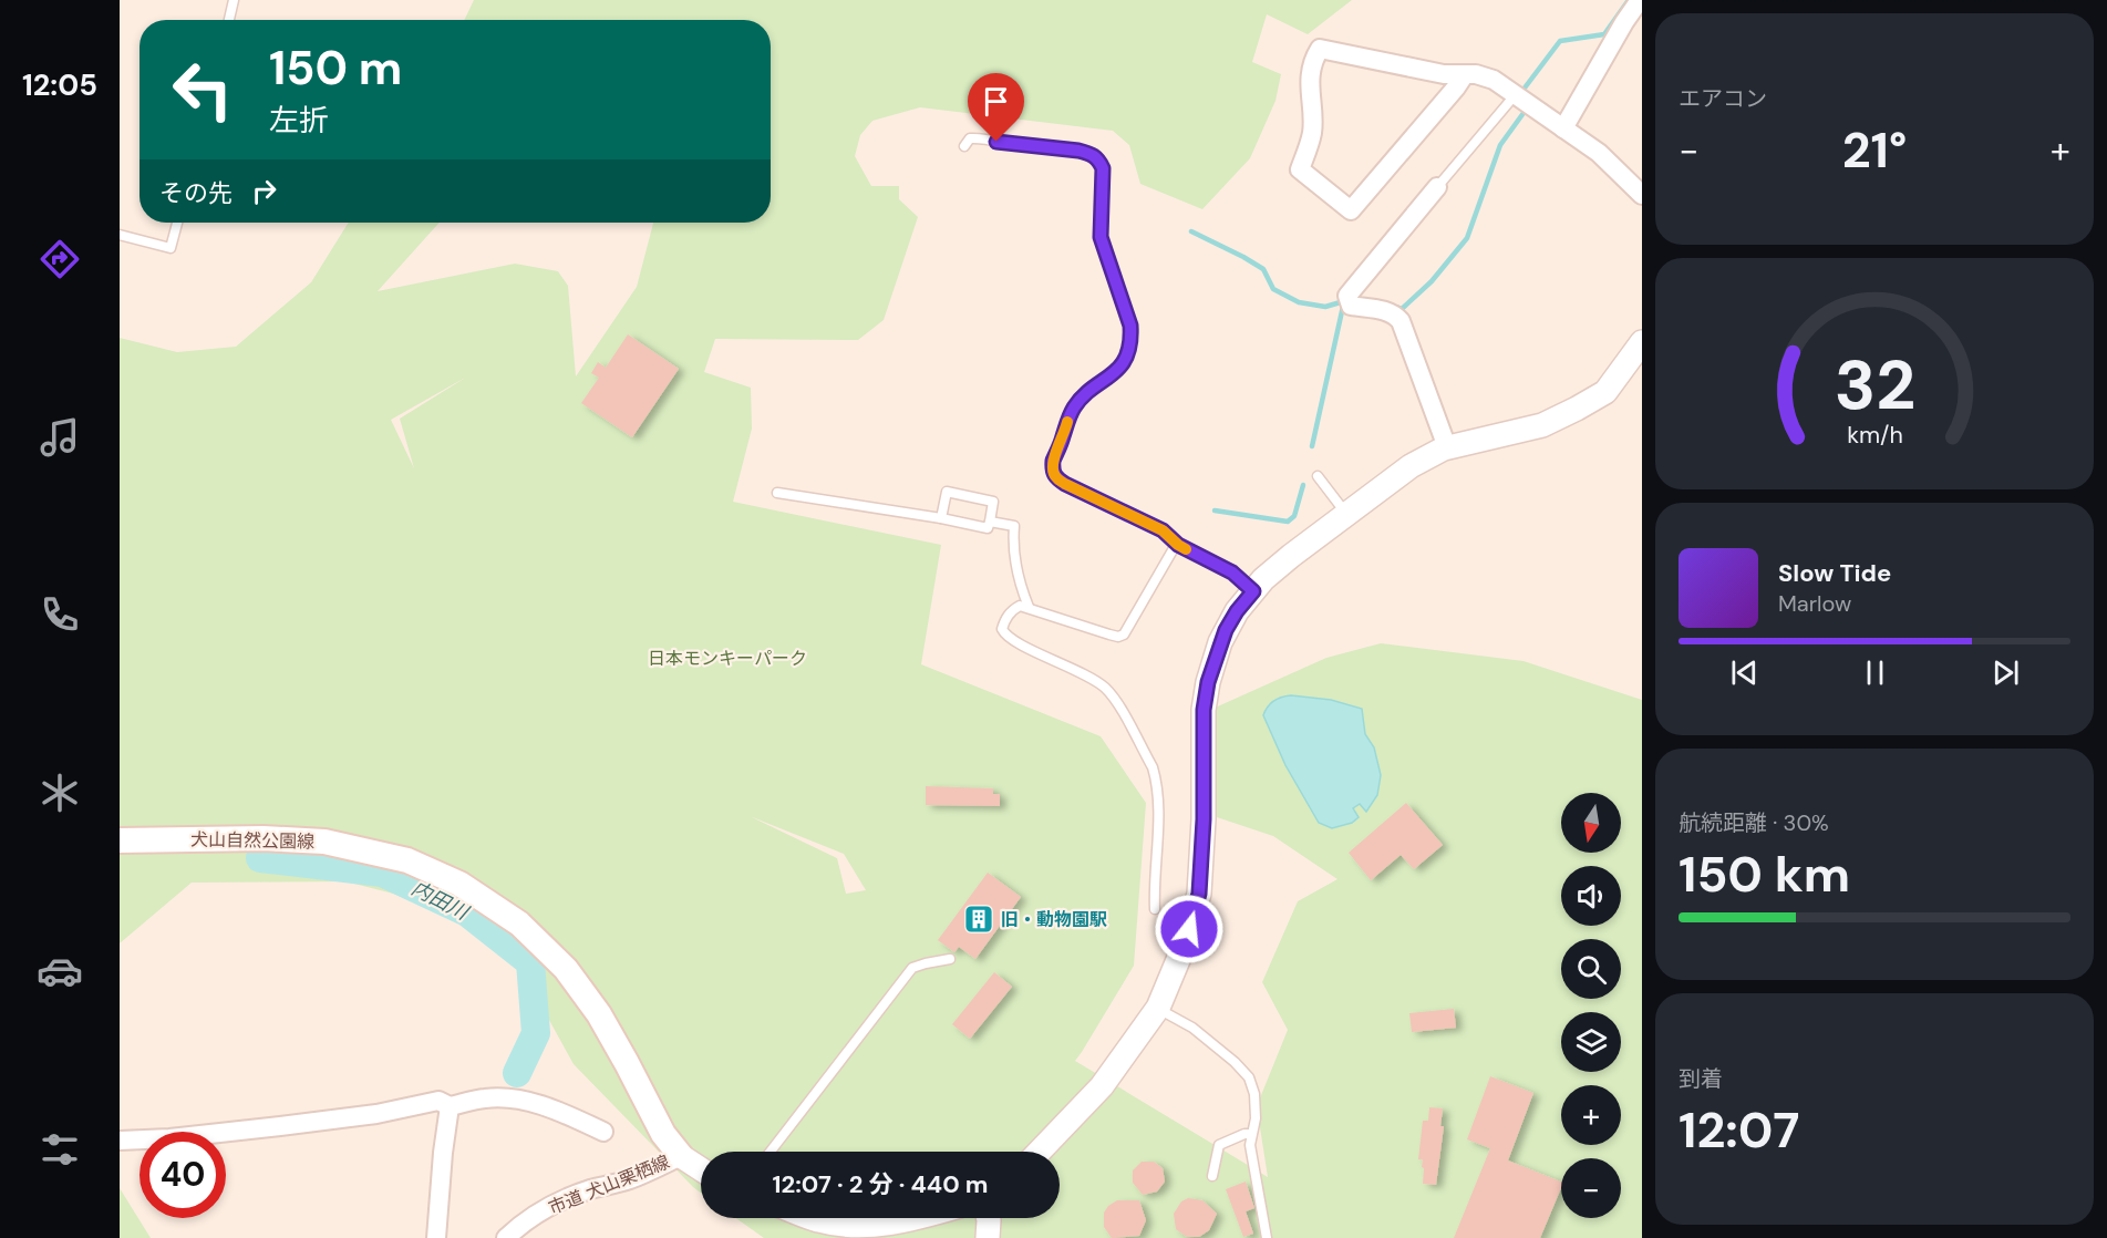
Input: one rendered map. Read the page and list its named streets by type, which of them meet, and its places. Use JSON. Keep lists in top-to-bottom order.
{
  "streets": {
    "main road": ["犬山自然公園線"],
    "street": ["市道 犬山栗栖線"]
  },
  "crossings": [
    ["犬山自然公園線", "市道 犬山栗栖線"]
  ],
  "water": ["内田川"],
  "parks": ["日本モンキーパーク"],
  "places": {
    "building": ["旧・動物園駅"]
  },
  "north": "bottom",
  "page": {
    "tabs": "12:05",
    "tile": [
      "エアコン",
      ["航続距離 · 30%", "150 km"],
      ["到着", "12:07"]
    ],
    "turn": ["150 m", "左折"],
    "heat": ["−", "21°", "+"],
    "then": "その先",
    "song": ["Slow Tide", "Marlow"],
    "map_buttons": ["+", "−"],
    "limit": "40",
    "trip": "12:07 · 2 分 · 440 m",
    "gauge": ["32", "km/h"]
  }
}
